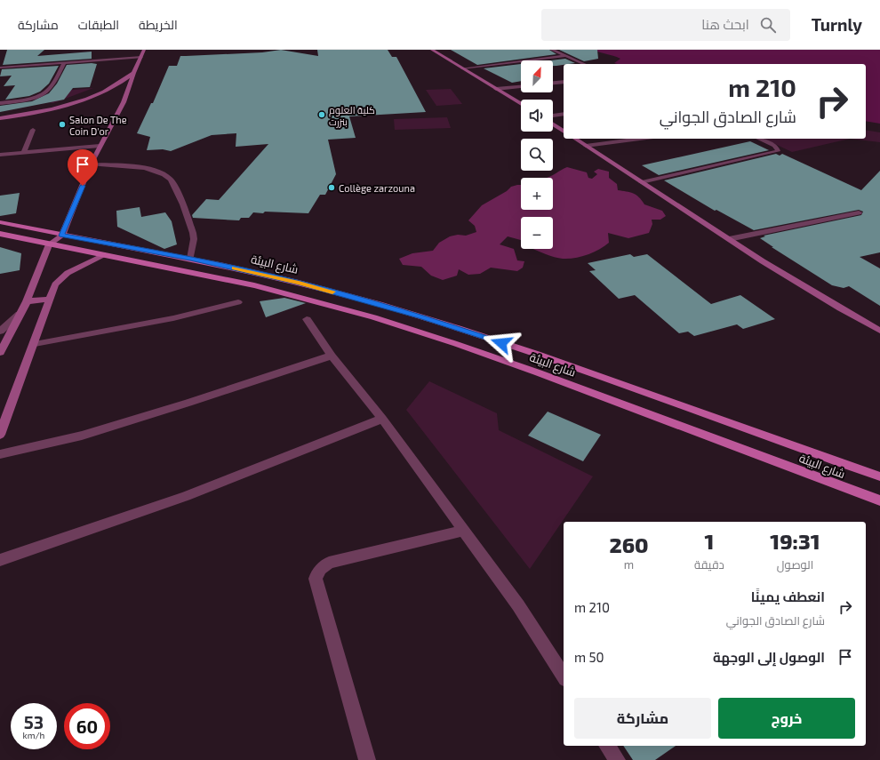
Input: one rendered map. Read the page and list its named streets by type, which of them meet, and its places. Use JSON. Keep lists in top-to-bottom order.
{
  "streets": {
    "main road": ["شارع البيئة"]
  },
  "places": ["كلية العلوم بنزرت", "Salon De The Coin D'or", "Collège zarzouna"],
  "north": "top right",
  "page": {
    "header": "Turnly",
    "search": "ابحث هنا",
    "nav": ["الخريطة", "الطبقات", "مشاركة"],
    "map_buttons": ["+", "−"],
    "turn": ["210 m", "شارع الصادق الجواني"],
    "eta": [
      "19:31",
      "الوصول",
      "1",
      "دقيقة",
      "260",
      "m"
    ],
    "list": [
      {
        "name": "انعطف يمينًا",
        "note": "شارع الصادق الجواني",
        "value": "210 m"
      },
      {
        "name": "الوصول إلى الوجهة",
        "value": "50 m"
      }
    ],
    "buttons": ["خروج", "مشاركة"],
    "speed": "53 km/h",
    "limit": "60"
  }
}
